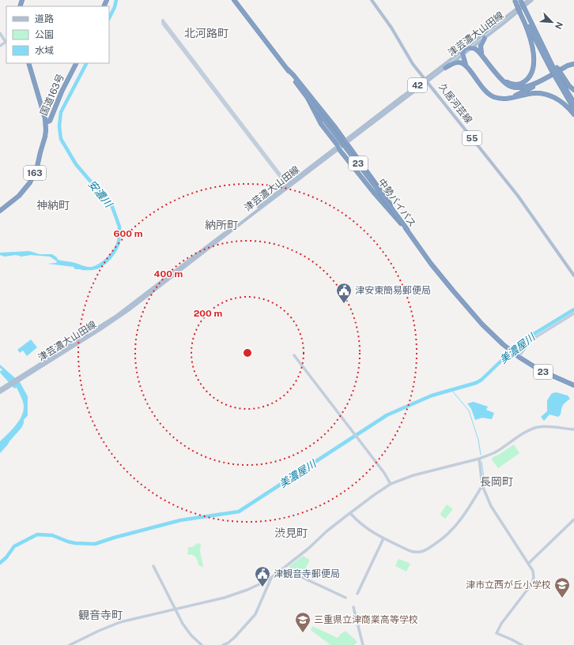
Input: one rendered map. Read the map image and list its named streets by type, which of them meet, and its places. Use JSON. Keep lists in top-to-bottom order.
{
  "streets": {
    "highway": [
      "国道163号",
      "23",
      "163",
      "中勢バイパス"
    ],
    "main road": [
      "津芸濃大山田線",
      "42",
      "久居河芸線",
      "55"
    ]
  },
  "crossings": [
    ["津芸濃大山田線", "久居河芸線"],
    ["国道163号", "163"]
  ],
  "districts": [
    "北河路町",
    "神納町",
    "納所町",
    "長岡町",
    "渋見町",
    "観音寺町"
  ],
  "water": ["安濃川", "美濃屋川"],
  "places": {
    "public building": ["津安東簡易郵便局", "津観音寺郵便局"],
    "school or university": ["津市立西が丘小学校", "三重県立津商業高等学校"]
  },
  "legend": ["道路", "公園", "水域"],
  "north": "bottom right",
  "rings": ["600 m", "400 m", "200 m"]
}
